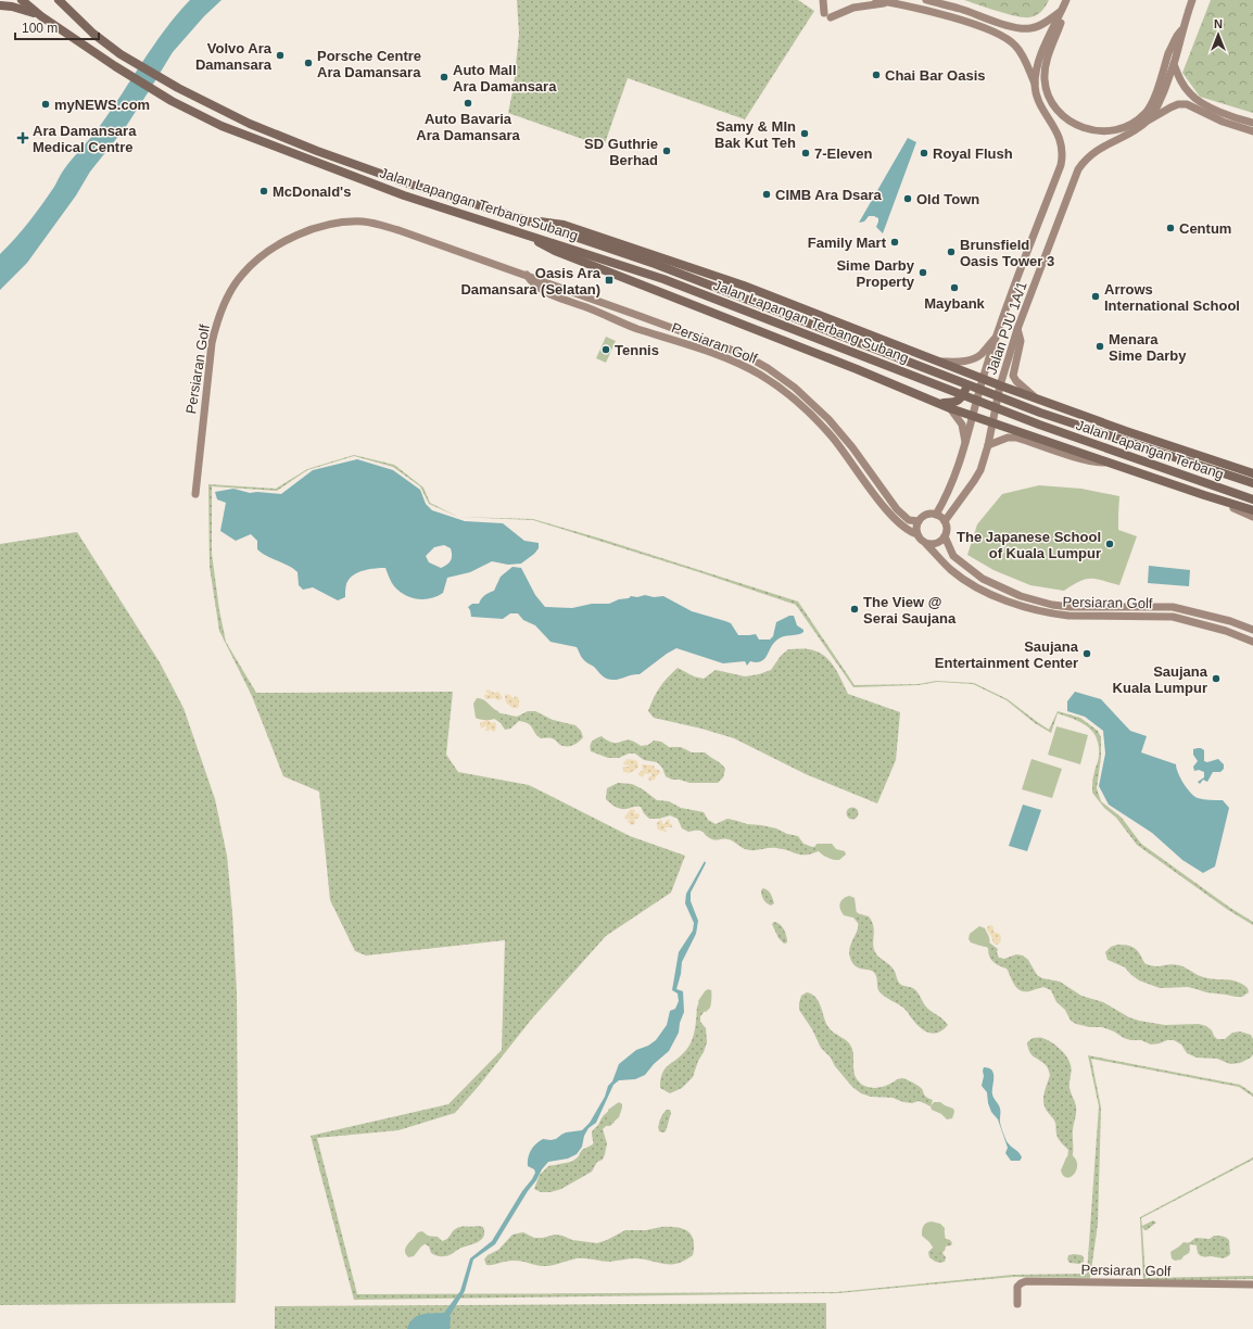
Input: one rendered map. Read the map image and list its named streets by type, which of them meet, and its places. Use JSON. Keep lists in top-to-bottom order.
{
  "streets": {
    "main road": ["Jalan Lapangan Terbang Subang", "Jalan Lapangan Terbang"],
    "street": ["Jalan PJU 1A/1", "Persiaran Golf"]
  },
  "crossings": [
    ["Jalan Lapangan Terbang Subang", "Jalan Lapangan Terbang"],
    ["Jalan PJU 1A/1", "Persiaran Golf"]
  ],
  "places": {
    "other": [
      "Volvo Ara Damansara",
      "Porsche Centre Ara Damansara",
      "Chai Bar Oasis",
      "Auto Mall Ara Damansara",
      "Auto Bavaria Ara Damansara",
      "myNEWS.com",
      "Samy & MIn Bak Kut Teh",
      "SD Guthrie Berhad",
      "7-Eleven",
      "Royal Flush",
      "McDonald's",
      "CIMB Ara Dsara",
      "Old Town",
      "Centum",
      "Family Mart",
      "Brunsfield Oasis Tower 3",
      "Sime Darby Property",
      "Maybank",
      "Arrows International School",
      "Menara Sime Darby",
      "Tennis",
      "The Japanese School of Kuala Lumpur",
      "The View @ Serai Saujana",
      "Saujana Entertainment Center",
      "Saujana Kuala Lumpur"
    ],
    "health": ["Ara Damansara Medical Centre"],
    "transit": ["Oasis Ara Damansara (Selatan)"]
  },
  "scale_bar": "100 m",
  "north": "top"
}
